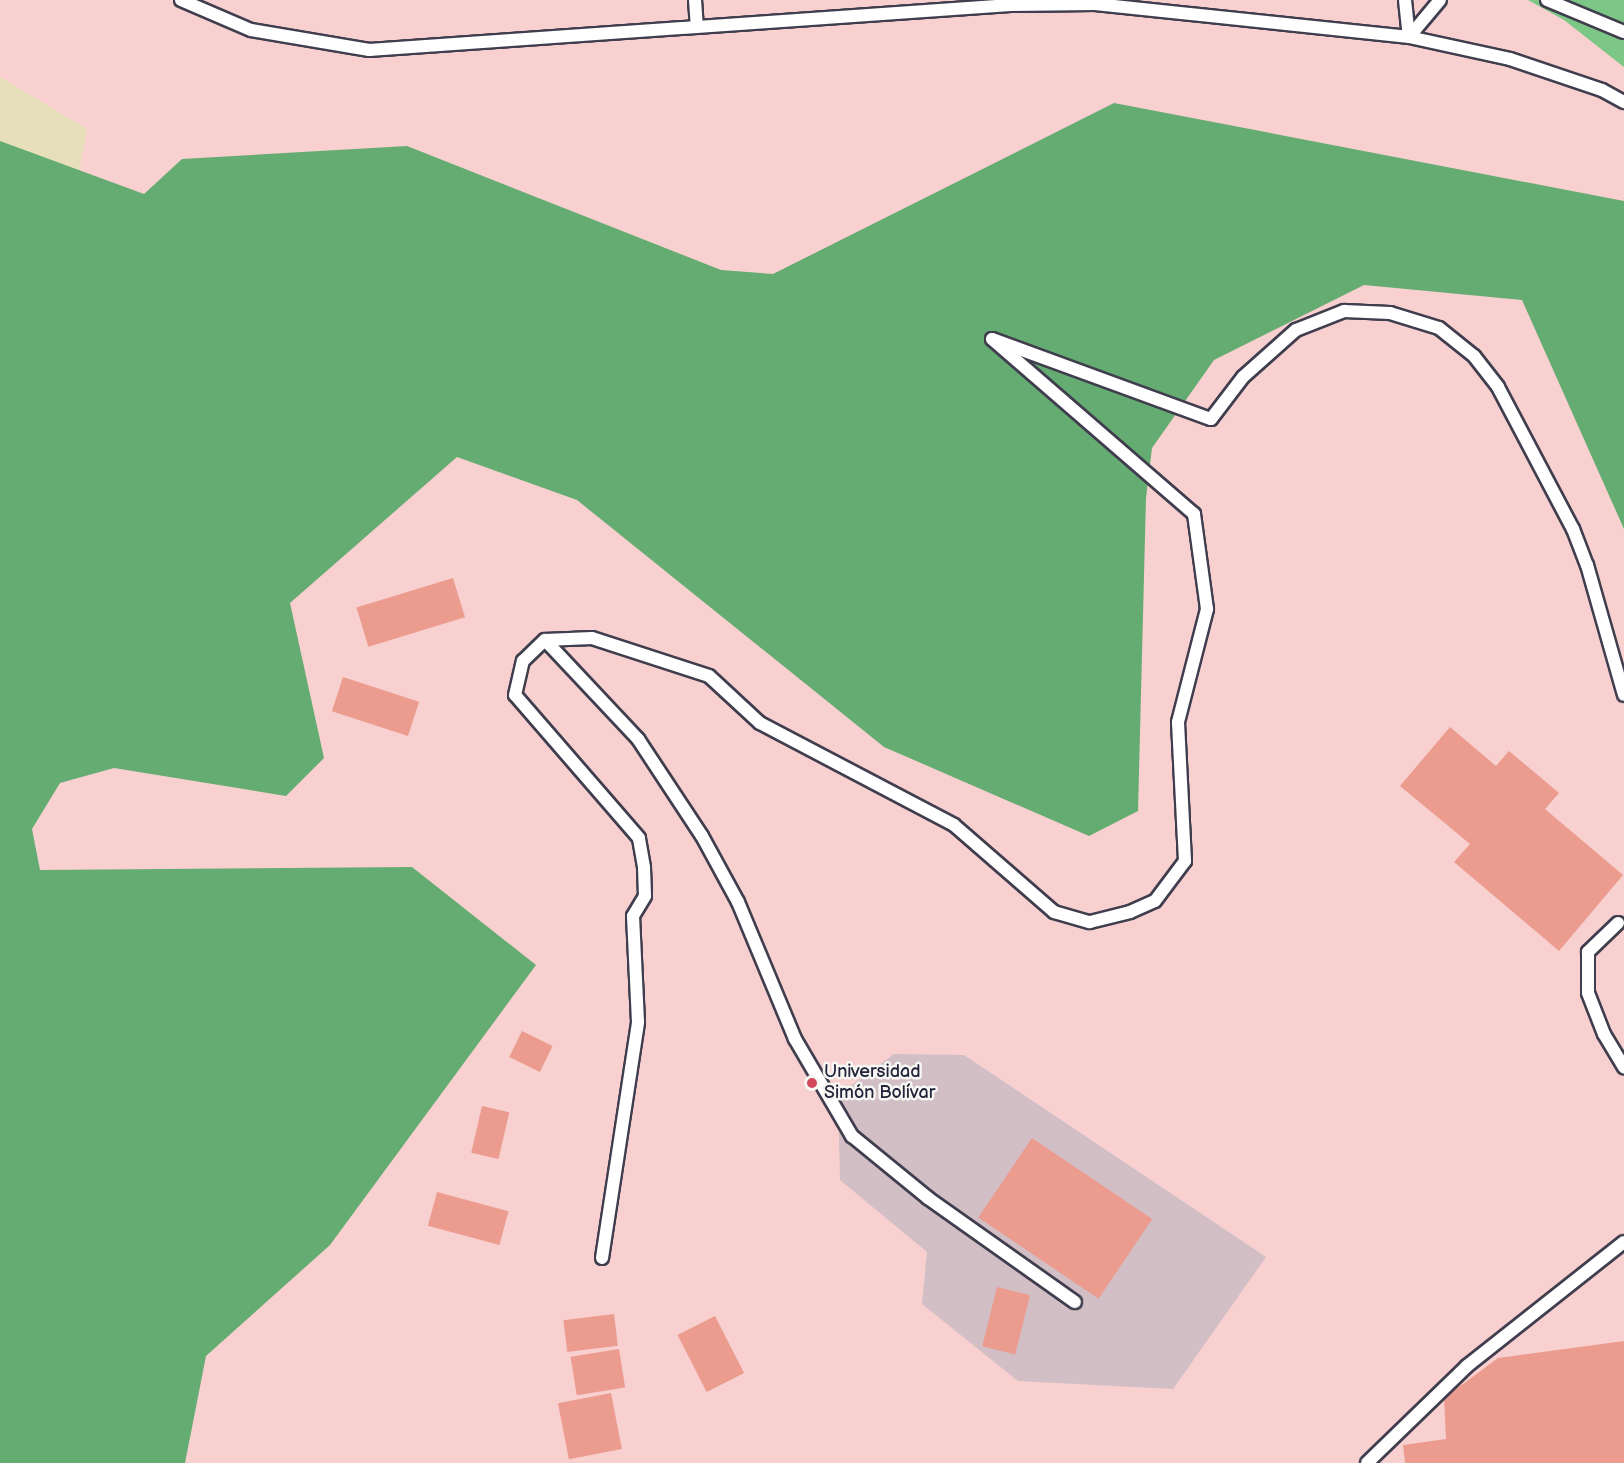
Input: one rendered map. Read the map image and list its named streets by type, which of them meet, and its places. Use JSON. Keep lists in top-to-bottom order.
{
  "places": ["Universidad Simón Bolívar"]
}
